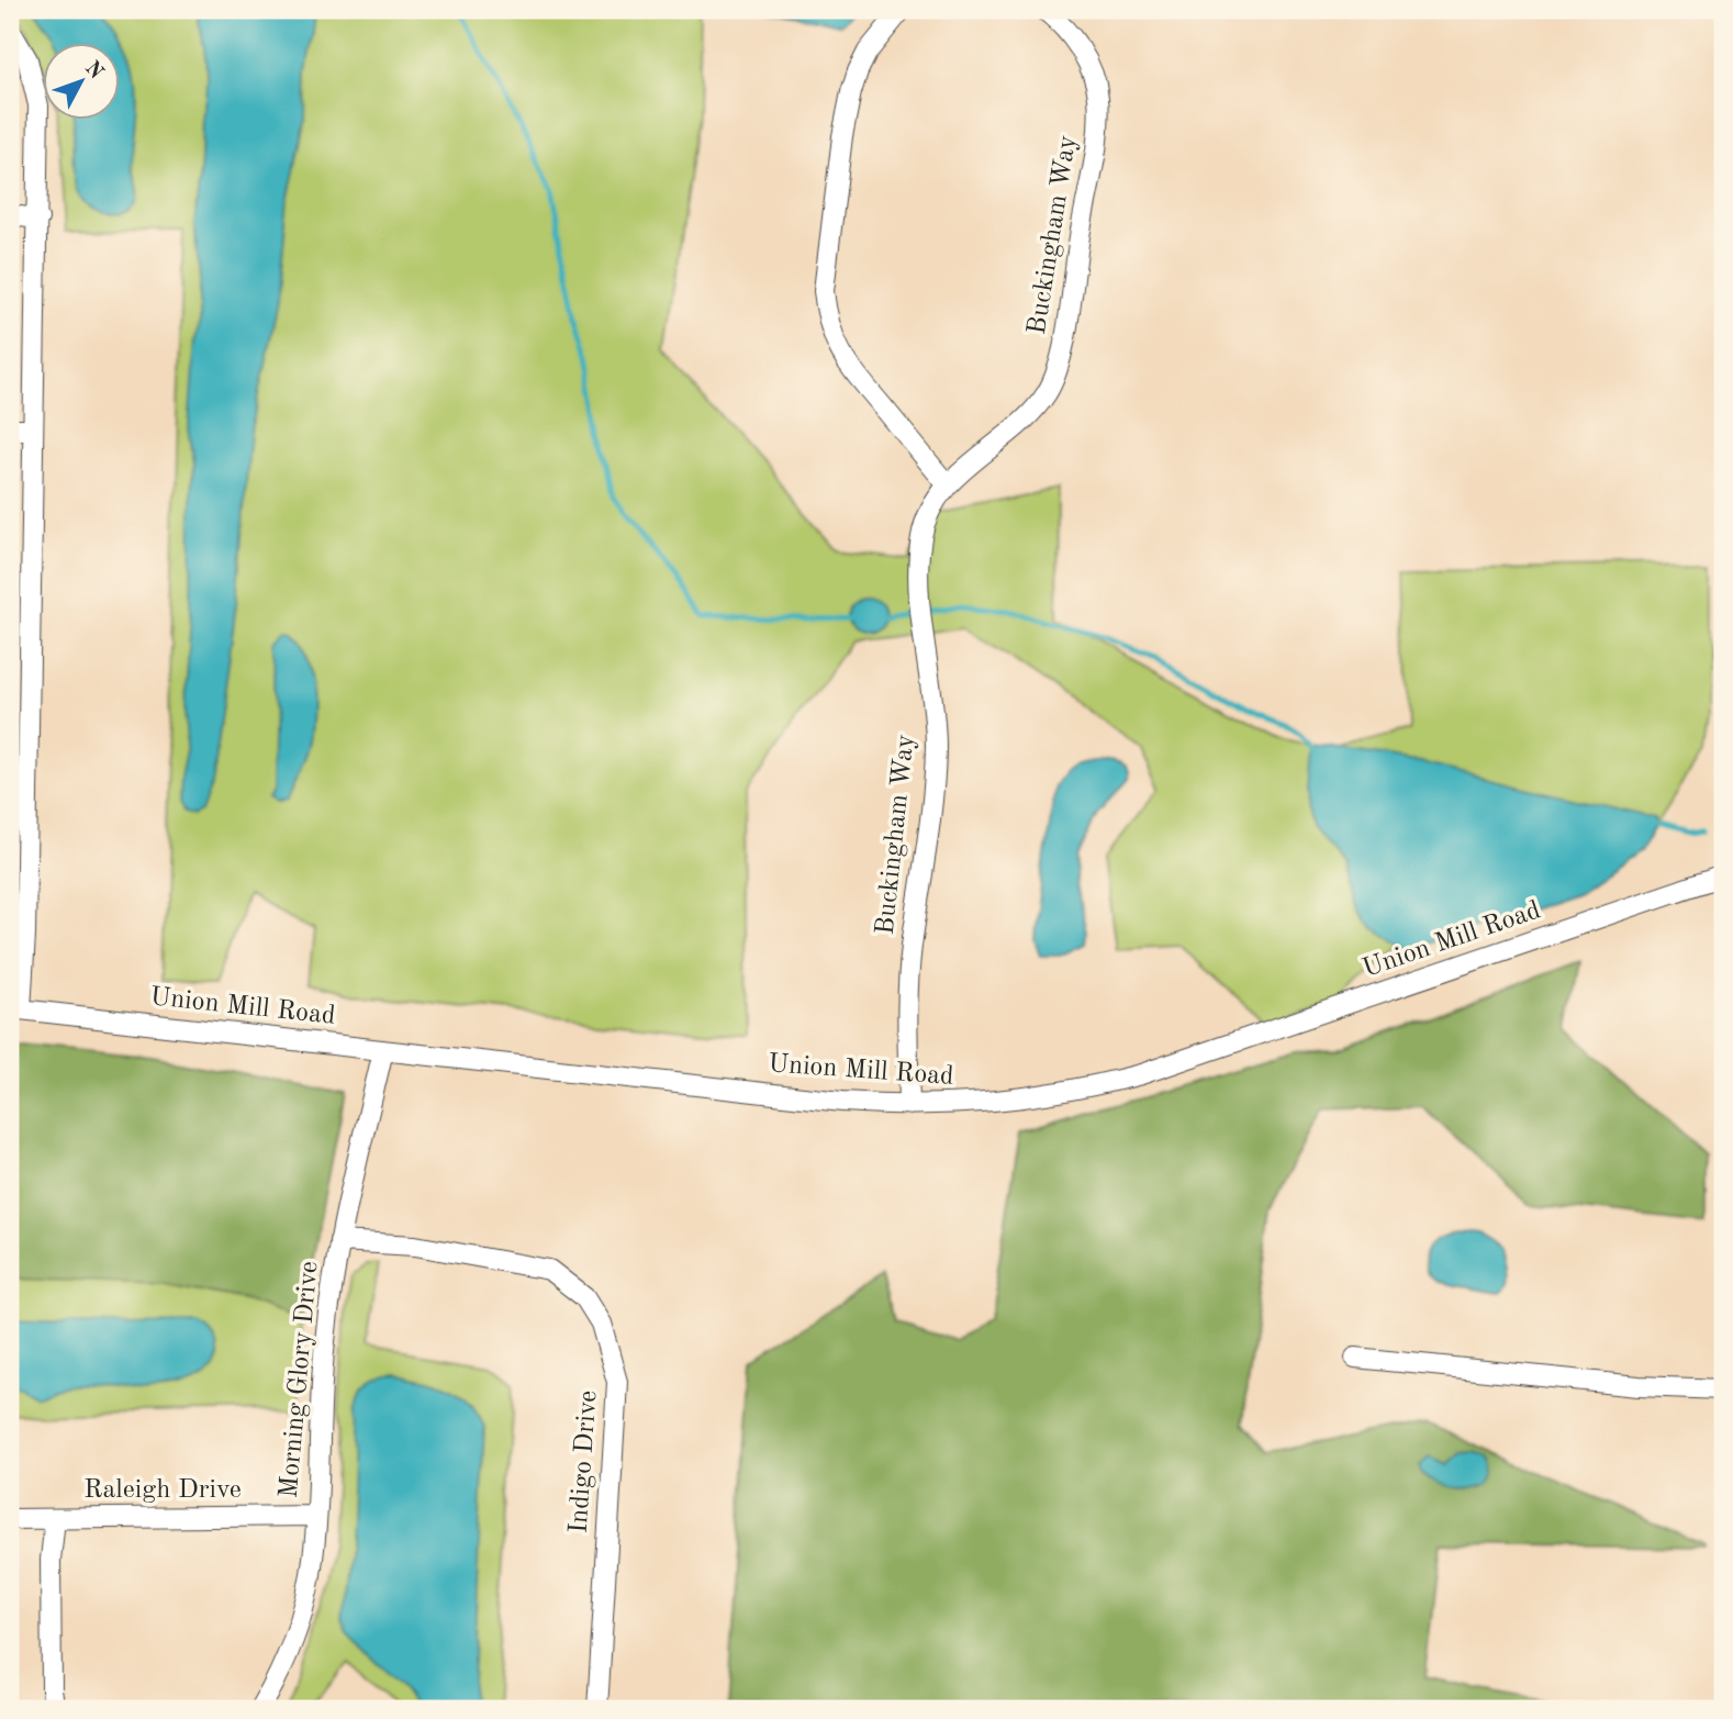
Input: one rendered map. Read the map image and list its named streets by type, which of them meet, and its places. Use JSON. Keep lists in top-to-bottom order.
{
  "streets": {
    "street": [
      "Buckingham Way",
      "Union Mill Road",
      "Morning Glory Drive",
      "Indigo Drive",
      "Raleigh Drive"
    ]
  },
  "crossings": [
    ["Buckingham Way", "Union Mill Road"],
    ["Union Mill Road", "Morning Glory Drive"],
    ["Morning Glory Drive", "Indigo Drive"],
    ["Morning Glory Drive", "Raleigh Drive"]
  ],
  "north": "top right"
}
